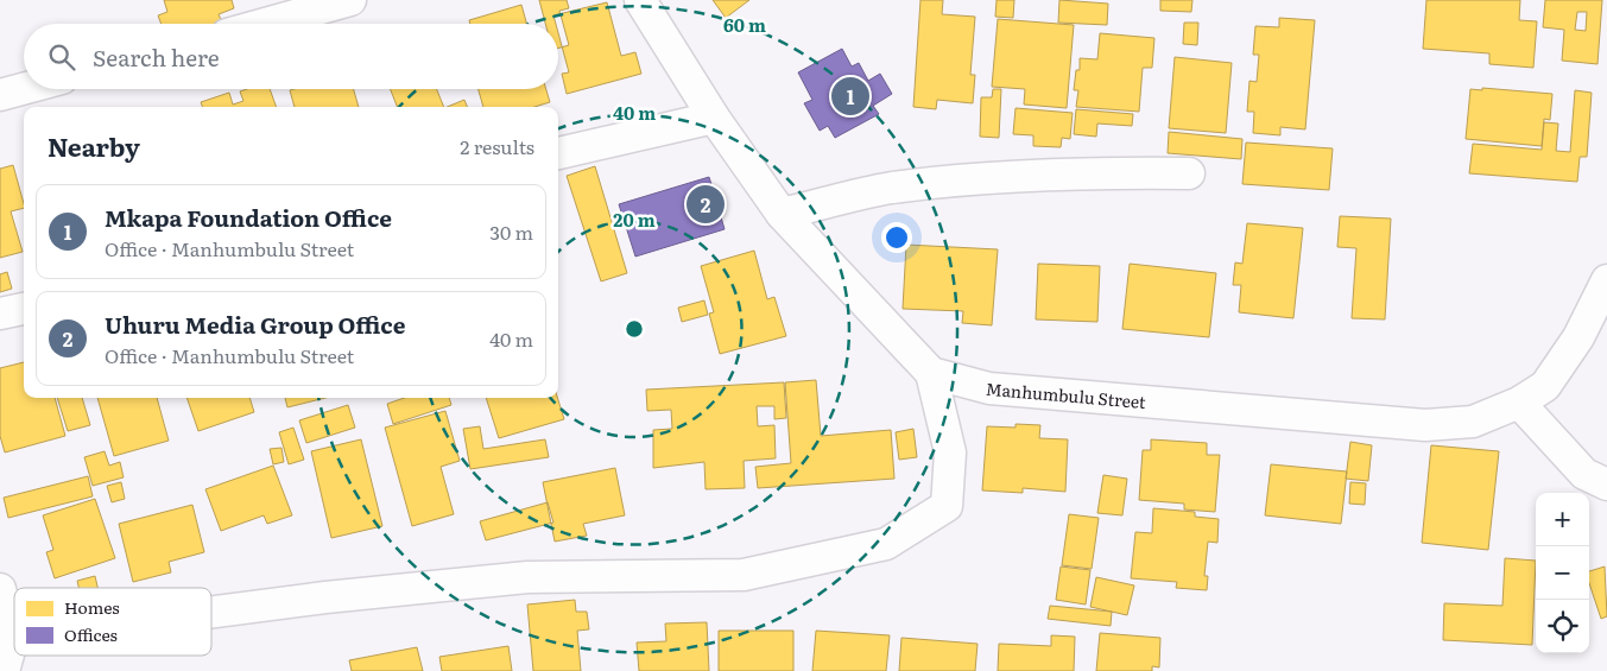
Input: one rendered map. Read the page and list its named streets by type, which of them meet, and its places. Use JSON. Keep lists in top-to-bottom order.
{
  "streets": {
    "street": ["Manhumbulu Street"]
  },
  "legend": ["Homes", "Offices"],
  "page": {
    "search": "Search here",
    "pins": ["1", "2"],
    "heading": ["Nearby", "2 results"],
    "list": [
      {
        "mark": "1",
        "name": "Mkapa Foundation Office",
        "note": "Office · Manhumbulu Street",
        "value": "30 m"
      },
      {
        "mark": "2",
        "name": "Uhuru Media Group Office",
        "note": "Office · Manhumbulu Street",
        "value": "40 m"
      }
    ],
    "map_buttons": ["+", "−"]
  },
  "rings": ["60 m", "40 m", "20 m"]
}
